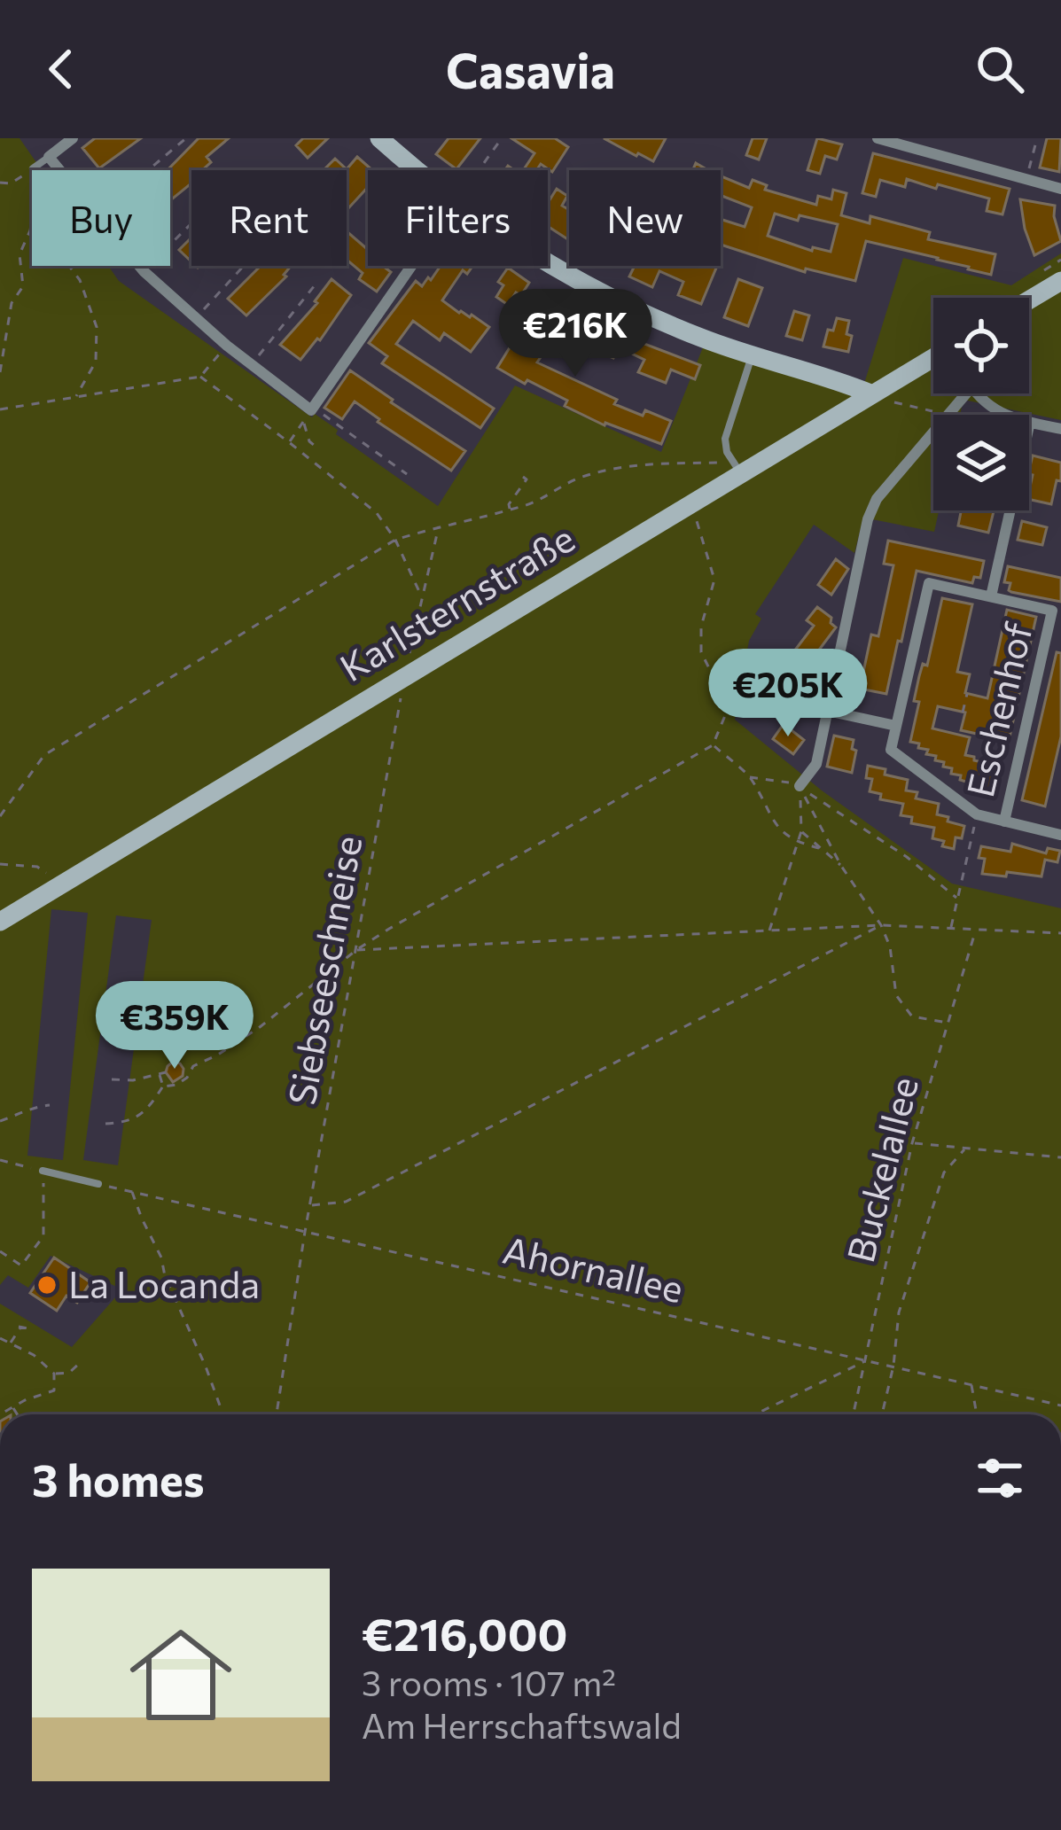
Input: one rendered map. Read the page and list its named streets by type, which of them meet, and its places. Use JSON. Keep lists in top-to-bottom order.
{
  "streets": {
    "street": ["Karlsternstraße", "Eschenhof"],
    "path": ["Siebseeschneise", "Buckelallee", "Ahornallee"]
  },
  "crossings": [
    ["Karlsternstraße", "Siebseeschneise"],
    ["Siebseeschneise", "Ahornallee"],
    ["Buckelallee", "Ahornallee"]
  ],
  "places": ["La Locanda"],
  "page": {
    "header": "Casavia",
    "chip": [
      "Buy",
      "Rent",
      "Filters",
      "New"
    ],
    "price": ["€216K", "€205K", "€359K"],
    "heading": "3 homes",
    "list": [
      {
        "name": "€216,000",
        "note": "3 rooms · 107 m² · Am Herrschaftswald"
      }
    ]
  }
}
